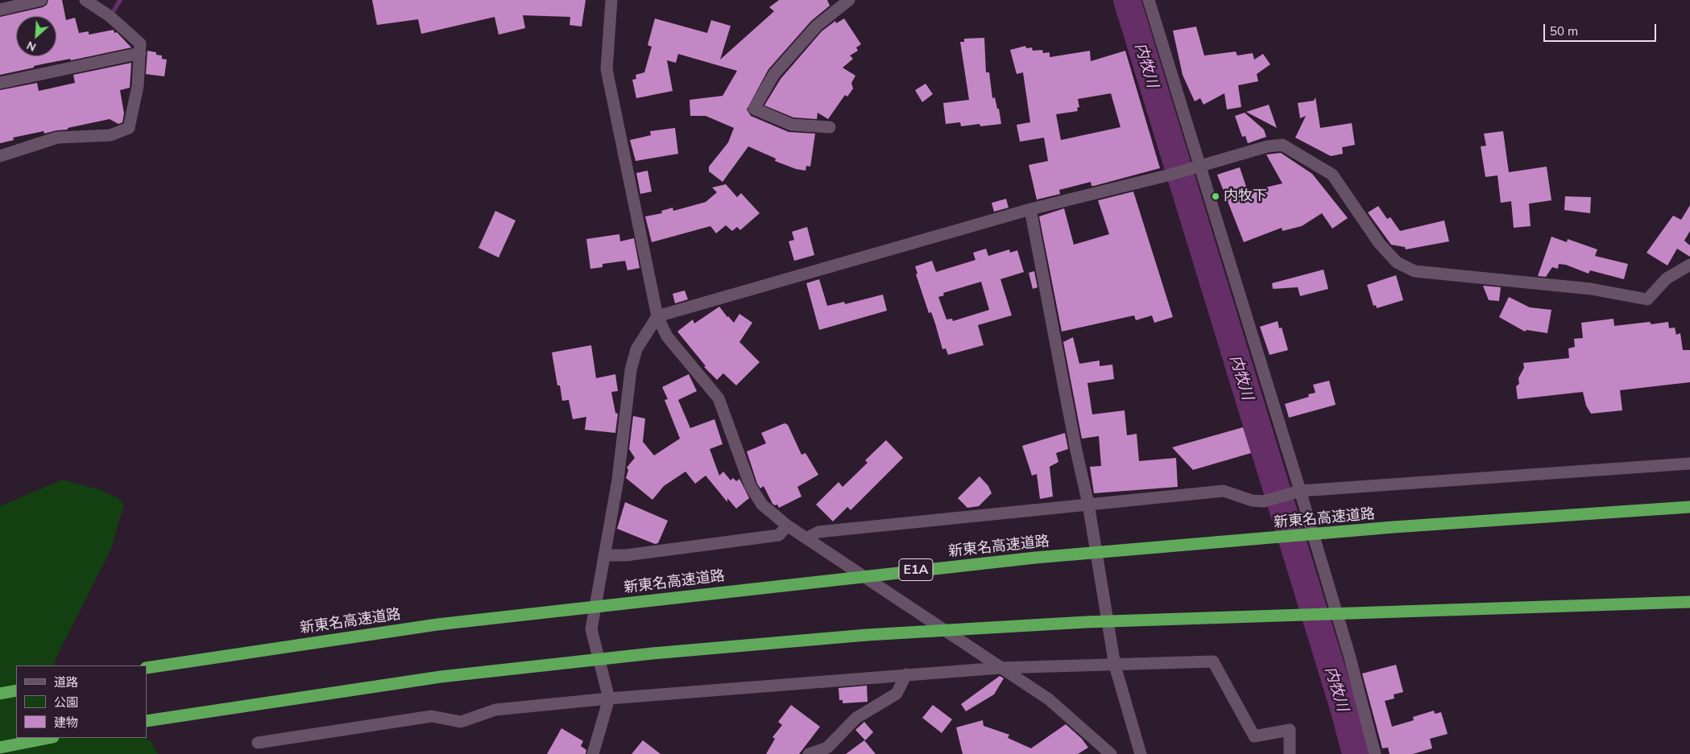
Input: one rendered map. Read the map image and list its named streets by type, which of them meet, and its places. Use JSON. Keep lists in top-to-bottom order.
{
  "streets": {
    "highway": ["新東名高速道路", "E1A"]
  },
  "water": ["内牧川"],
  "places": ["内牧下"],
  "legend": ["道路", "公園", "建物"],
  "scale_bar": "50 m",
  "north": "bottom left"
}
